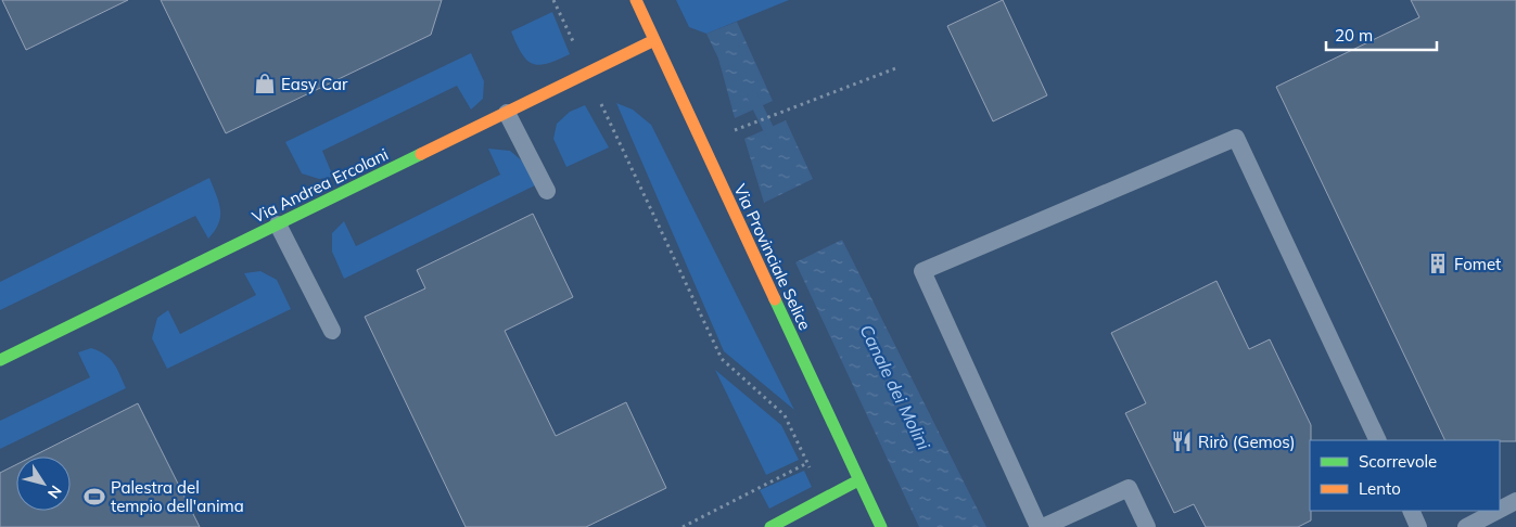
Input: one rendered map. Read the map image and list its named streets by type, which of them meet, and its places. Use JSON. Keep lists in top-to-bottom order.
{
  "streets": {
    "street": ["Via Andrea Ercolani", "Via Provinciale Selice"]
  },
  "crossings": [
    ["Via Andrea Ercolani", "Via Provinciale Selice"]
  ],
  "water": ["Canale dei Molini"],
  "places": {
    "shop": ["Easy Car"],
    "building": ["Fomet"],
    "restaurant": ["Rirò (Gemos)"],
    "sports": ["Palestra del tempio dell'anima"]
  },
  "legend": ["Scorrevole", "Lento"],
  "scale_bar": "20 m",
  "north": "bottom right"
}
